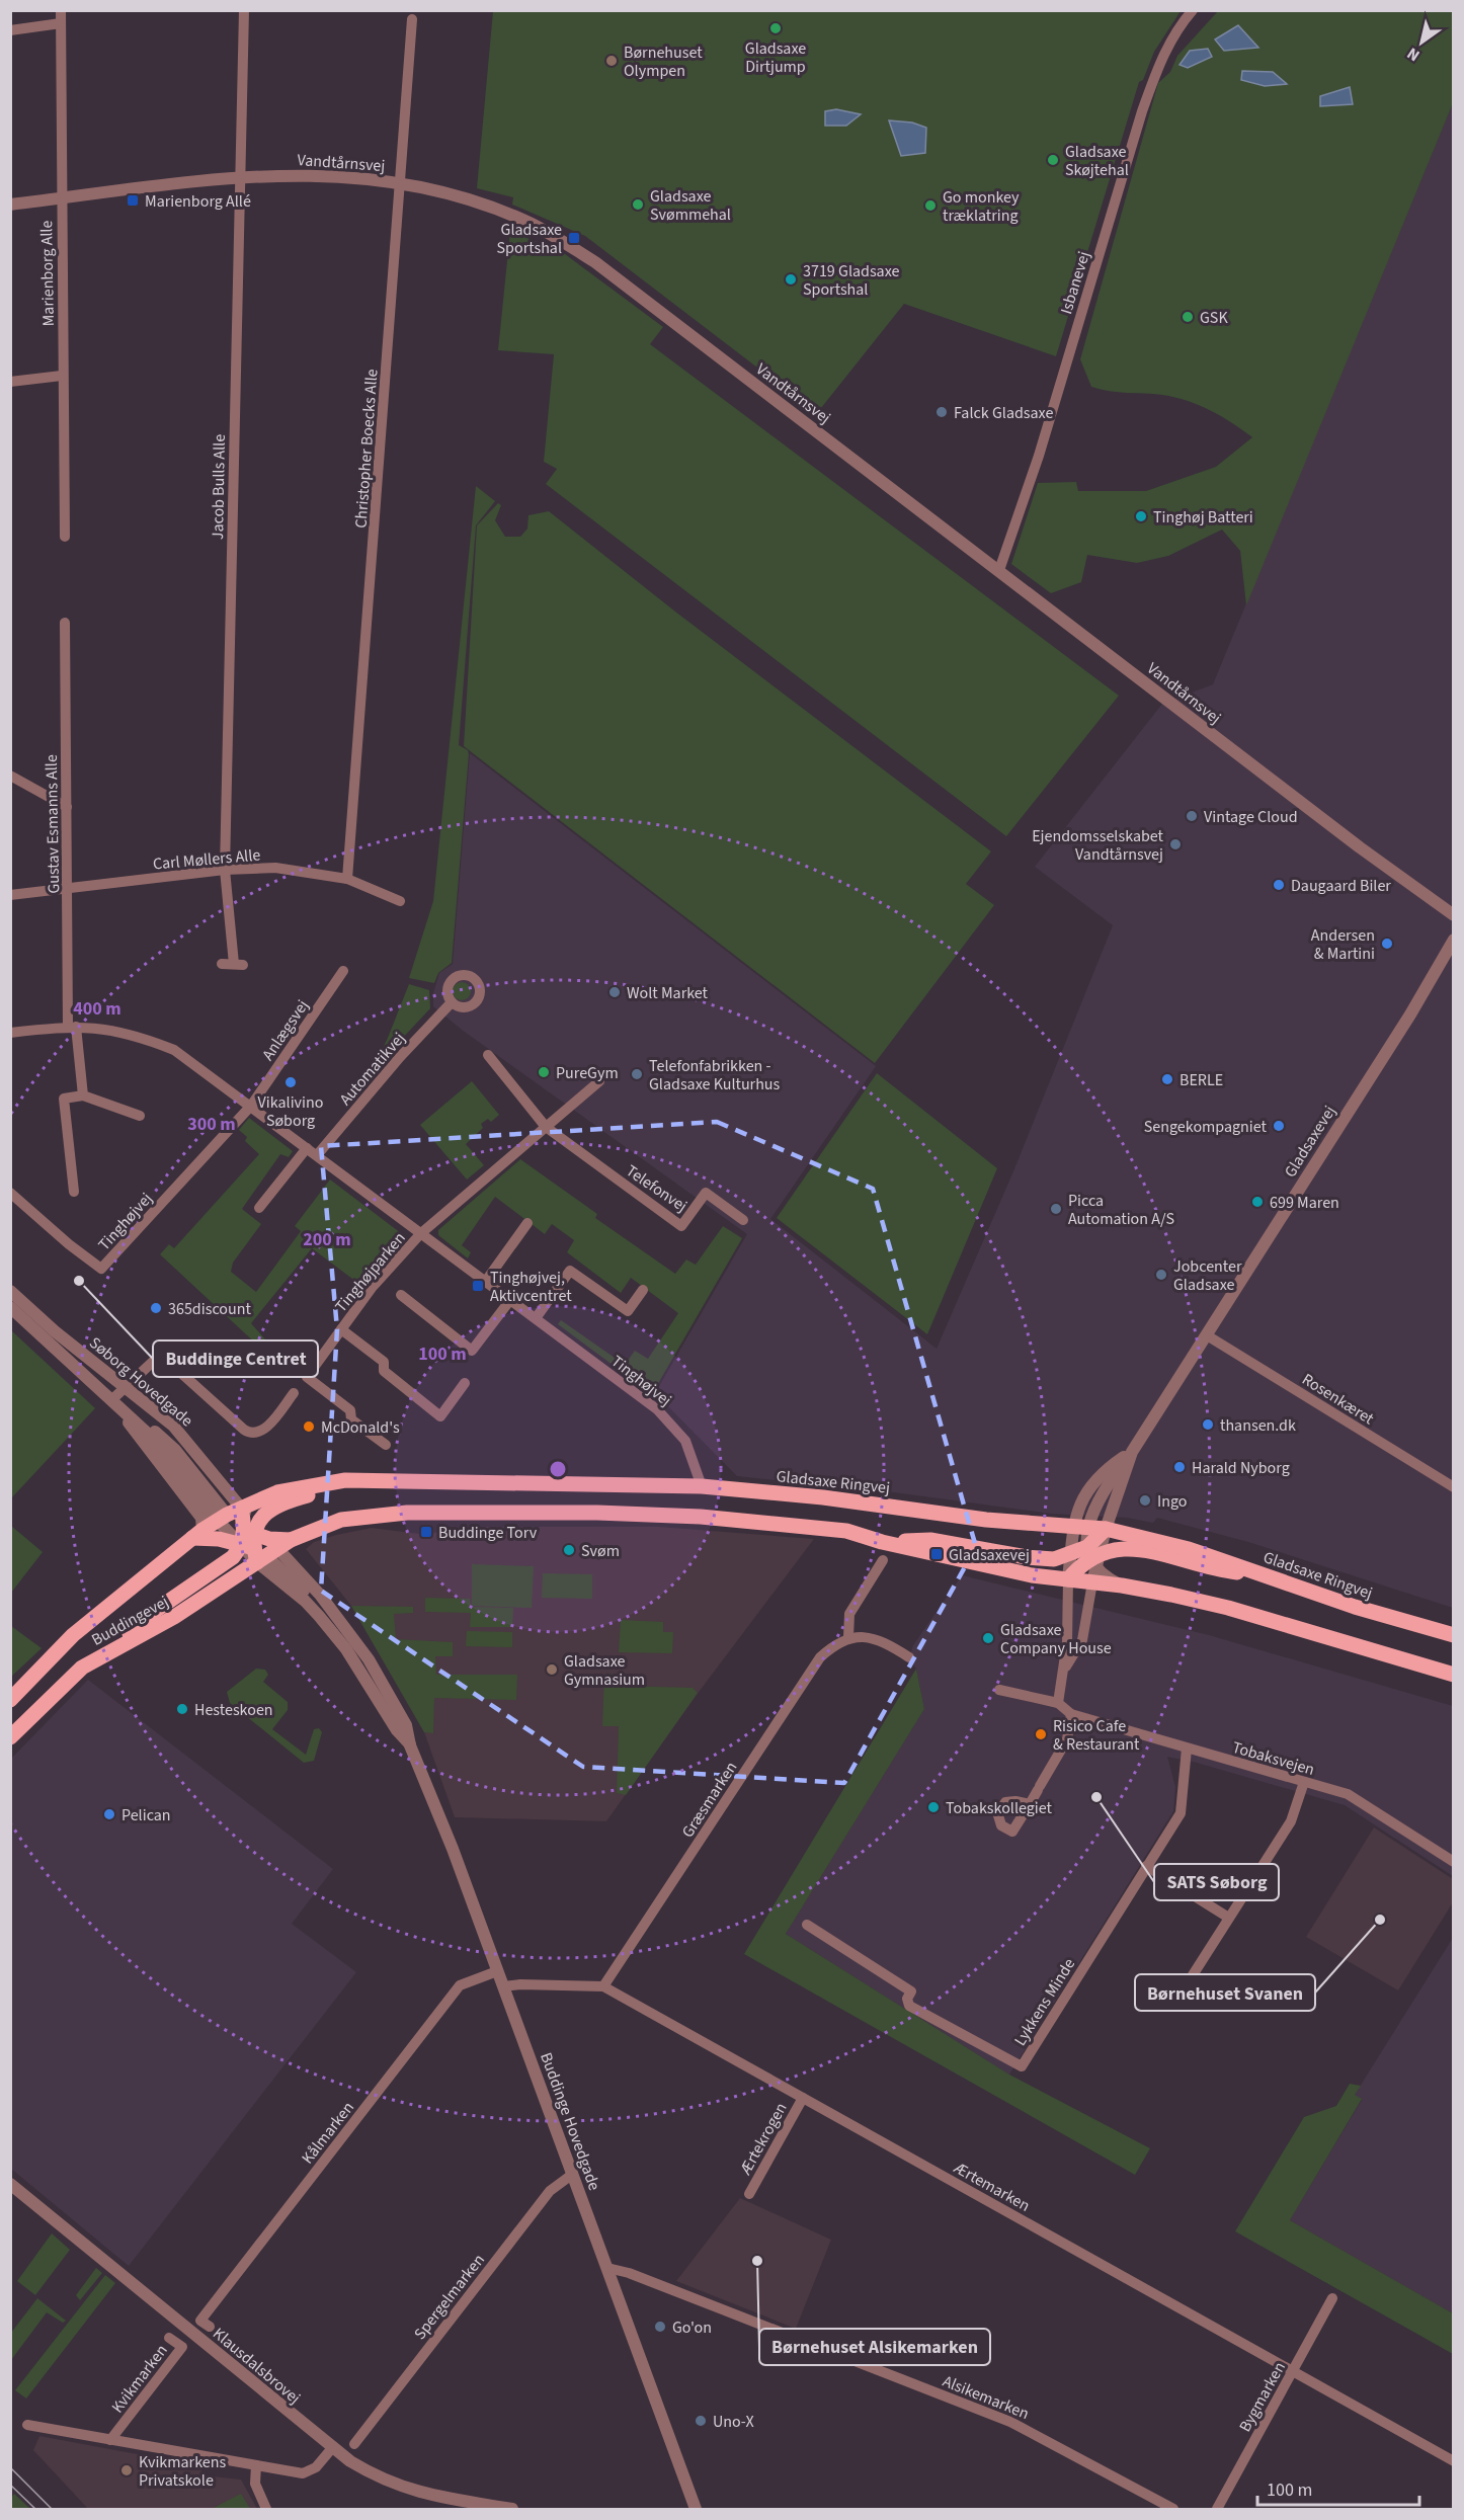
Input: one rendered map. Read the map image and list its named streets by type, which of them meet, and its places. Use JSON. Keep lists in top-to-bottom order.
{
  "streets": {
    "main road": ["Gladsaxe Ringvej", "Buddingevej"],
    "street": [
      "Vandtårnsvej",
      "Marienborg Alle",
      "Isbanevej",
      "Christopher Boecks Alle",
      "Jacob Bulls Alle",
      "Gustav Esmanns Alle",
      "Carl Møllers Alle",
      "Anlægsvej",
      "Automatikvej",
      "Gladsaxevej",
      "Telefonvej",
      "Tinghøjvej",
      "Tinghøjparken",
      "Søborg Hovedgade",
      "Rosenkæret",
      "Tobaksvejen",
      "Græsmarken",
      "Lykkens Minde",
      "Buddinge Hovedgade",
      "Kålmarken",
      "Ærtekrogen",
      "Ærtemarken",
      "Spergelmarken",
      "Klausdalsbrovej",
      "Kvikmarken",
      "Alsikemarken",
      "Bygmarken"
    ]
  },
  "crossings": [
    ["Vandtårnsvej", "Marienborg Alle"],
    ["Vandtårnsvej", "Isbanevej"],
    ["Vandtårnsvej", "Christopher Boecks Alle"],
    ["Vandtårnsvej", "Jacob Bulls Alle"],
    ["Christopher Boecks Alle", "Carl Møllers Alle"],
    ["Jacob Bulls Alle", "Carl Møllers Alle"],
    ["Gustav Esmanns Alle", "Carl Møllers Alle"],
    ["Gustav Esmanns Alle", "Tinghøjvej"],
    ["Anlægsvej", "Tinghøjvej"],
    ["Automatikvej", "Tinghøjvej"],
    ["Gladsaxevej", "Rosenkæret"],
    ["Gladsaxevej", "Gladsaxe Ringvej"],
    ["Tinghøjvej", "Tinghøjparken"],
    ["Tinghøjvej", "Gladsaxe Ringvej"],
    ["Søborg Hovedgade", "Gladsaxe Ringvej"],
    ["Søborg Hovedgade", "Buddinge Hovedgade"],
    ["Gladsaxe Ringvej", "Buddingevej"],
    ["Gladsaxe Ringvej", "Buddinge Hovedgade"],
    ["Buddingevej", "Buddinge Hovedgade"],
    ["Tobaksvejen", "Lykkens Minde"],
    ["Græsmarken", "Ærtemarken"],
    ["Buddinge Hovedgade", "Kålmarken"],
    ["Buddinge Hovedgade", "Ærtemarken"],
    ["Buddinge Hovedgade", "Spergelmarken"],
    ["Buddinge Hovedgade", "Alsikemarken"],
    ["Ærtekrogen", "Ærtemarken"],
    ["Ærtemarken", "Bygmarken"]
  ],
  "places": {
    "other": [
      "Gladsaxe Dirtjump",
      "Børnehuset Olympen",
      "Gladsaxe Skøjtehal",
      "Gladsaxe Svømmehal",
      "Go monkey træklatring",
      "3719 Gladsaxe Sportshal",
      "GSK",
      "Falck Gladsaxe",
      "Tinghøj Batteri",
      "Vintage Cloud",
      "Ejendomsselskabet Vandtårnsvej",
      "Daugaard Biler",
      "Andersen & Martini",
      "Wolt Market",
      "PureGym",
      "Telefonfabrikken - Gladsaxe Kulturhus",
      "BERLE",
      "Vikalivino Søborg",
      "Sengekompagniet",
      "699 Maren",
      "Picca Automation A/S",
      "Jobcenter Gladsaxe",
      "Buddinge Centret",
      "365discount",
      "thansen.dk",
      "McDonald's",
      "Harald Nyborg",
      "Ingo",
      "Svøm",
      "Gladsaxe Company House",
      "Gladsaxe Gymnasium",
      "Hesteskoen",
      "Risico Cafe & Restaurant",
      "SATS Søborg",
      "Tobakskollegiet",
      "Pelican",
      "Børnehuset Svanen",
      "Børnehuset Alsikemarken",
      "Go'on",
      "Uno-X",
      "Kvikmarkens Privatskole"
    ],
    "transit": [
      "Marienborg Allé",
      "Gladsaxe Sportshal",
      "Tinghøjvej, Aktivcentret",
      "Buddinge Torv",
      "Gladsaxevej"
    ]
  },
  "scale_bar": "100 m",
  "north": "bottom left",
  "rings": [
    "400 m",
    "300 m",
    "200 m",
    "100 m"
  ]
}
